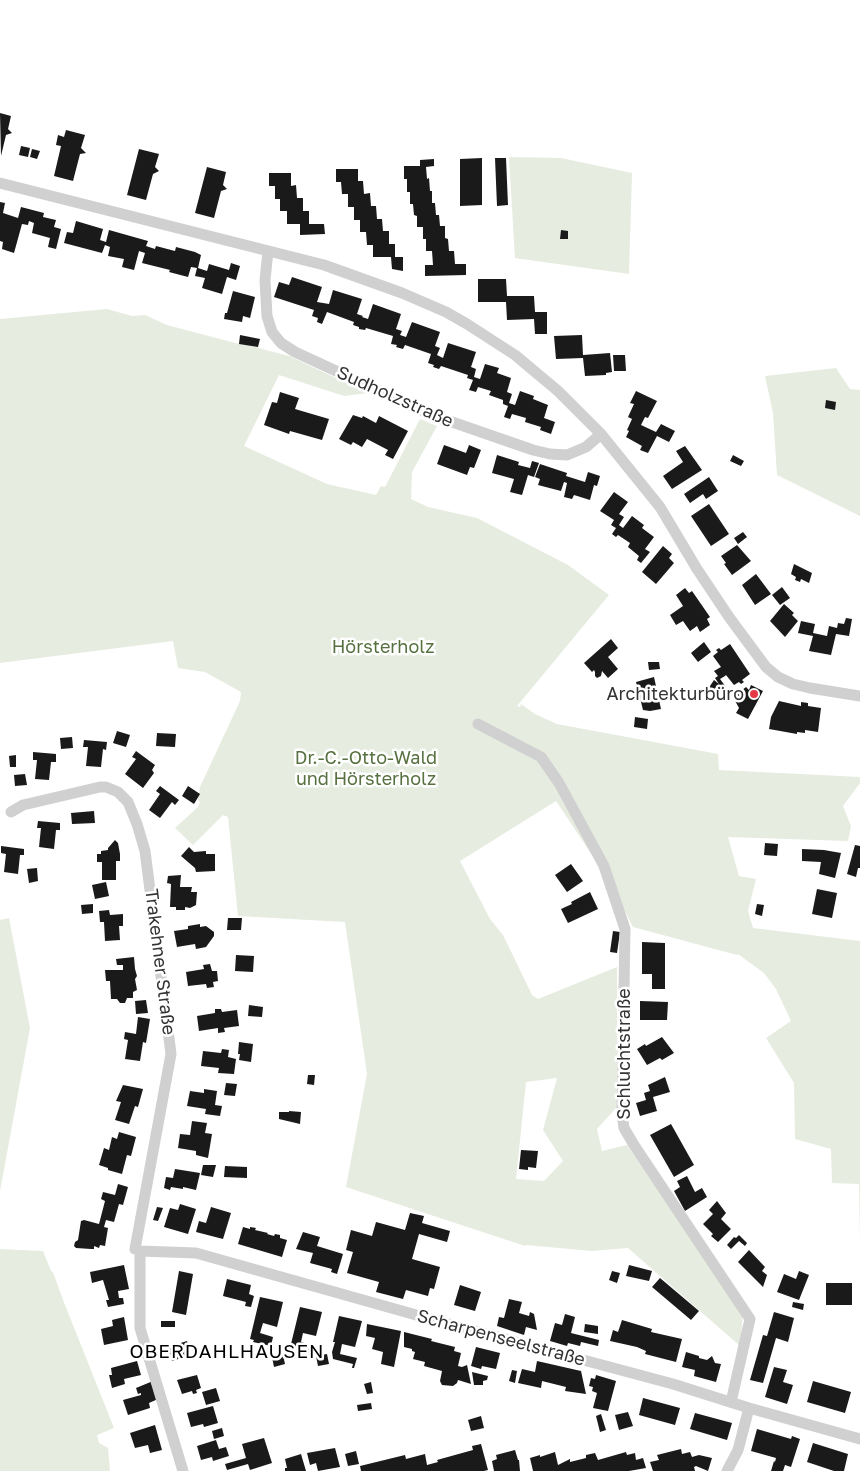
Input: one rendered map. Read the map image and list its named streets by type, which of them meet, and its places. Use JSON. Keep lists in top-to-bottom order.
{
  "streets": {
    "street": [
      "Sudholzstraße",
      "Trakehner Straße",
      "Schluchtstraße",
      "Scharpenseelstraße"
    ]
  },
  "crossings": [
    ["Trakehner Straße", "Scharpenseelstraße"],
    ["Schluchtstraße", "Scharpenseelstraße"]
  ],
  "districts": ["OBERDAHLHAUSEN"],
  "parks": ["Hörsterholz", "Dr.-C.-Otto-Wald und Hörsterholz"],
  "places": ["Architekturbüro"]
}
